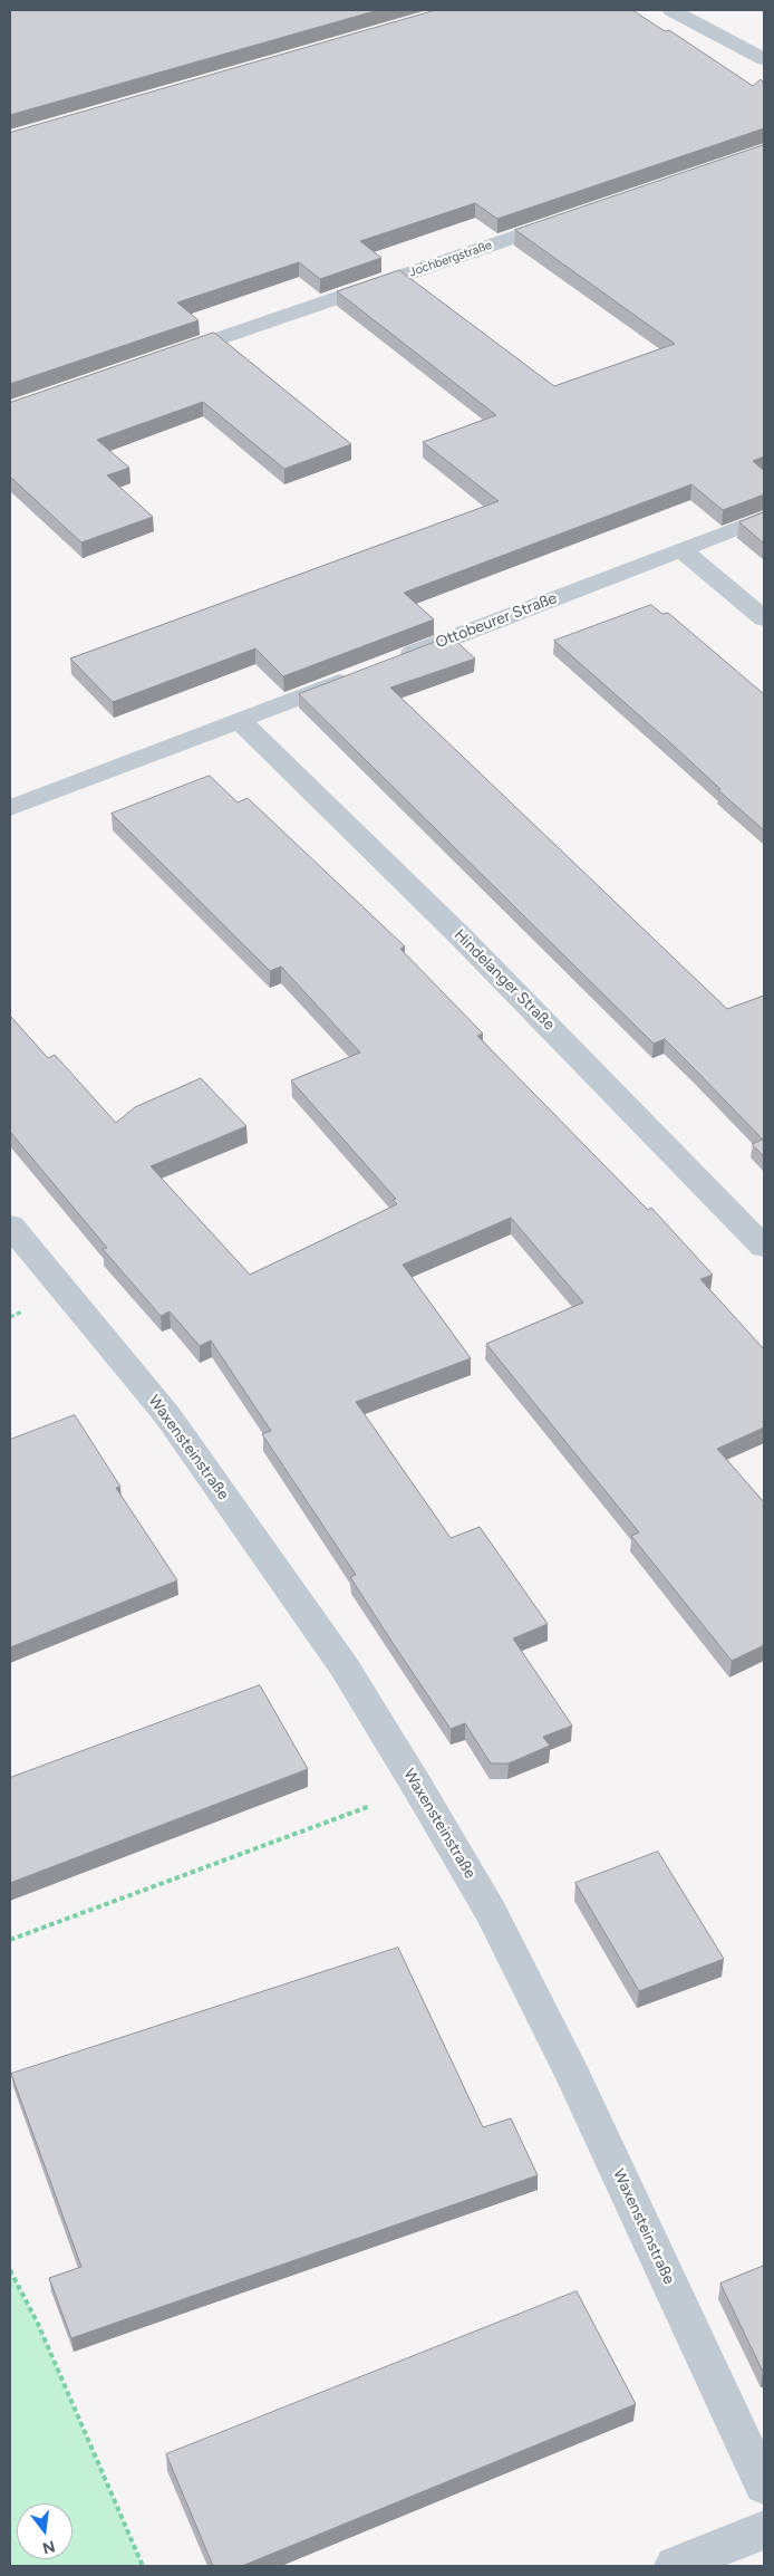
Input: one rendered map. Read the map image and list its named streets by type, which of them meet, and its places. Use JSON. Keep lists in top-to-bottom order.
{
  "streets": {
    "street": [
      "Jochbergstraße",
      "Ottobeurer Straße",
      "Hindelanger Straße",
      "Waxensteinstraße"
    ]
  },
  "north": "bottom"
}
